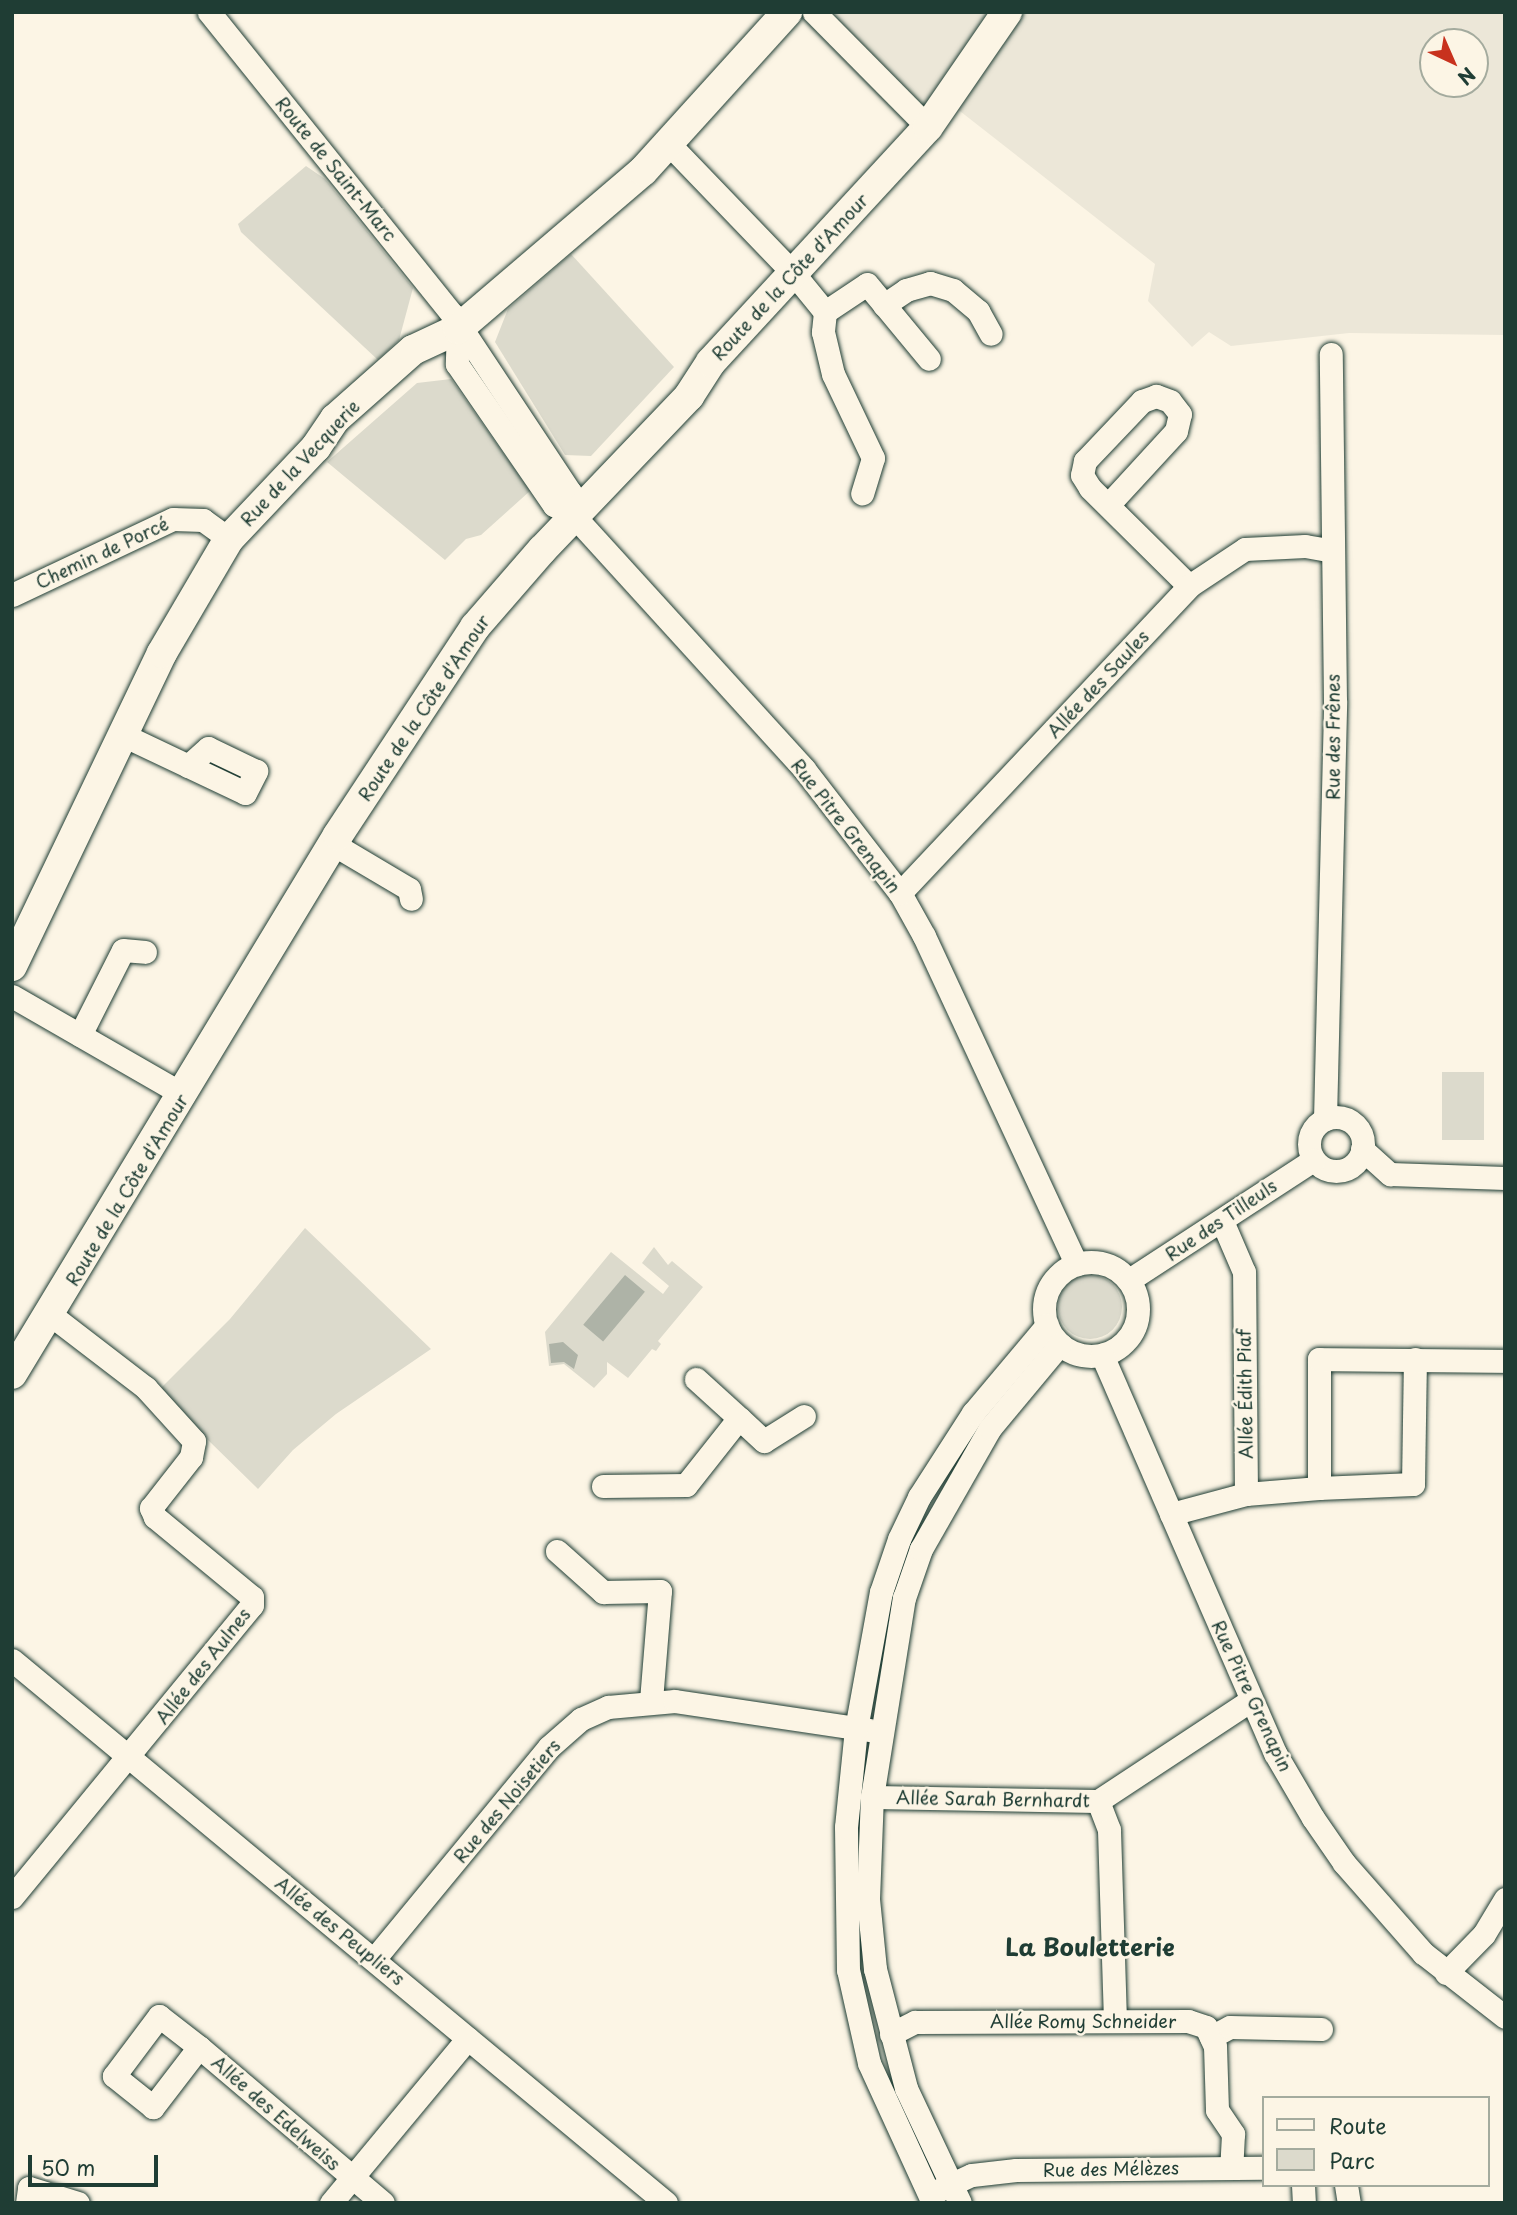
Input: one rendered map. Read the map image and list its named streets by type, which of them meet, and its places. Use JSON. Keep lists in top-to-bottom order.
{
  "streets": {
    "main road": ["Route de la Côte d'Amour", "Rue de la Vecquerie"],
    "street": [
      "Route de Saint-Marc",
      "Chemin de Porcé",
      "Allée des Saules",
      "Rue des Frênes",
      "Rue Pitre Grenapin",
      "Rue des Tilleuls",
      "Allée Édith Piaf",
      "Allée des Aulnes",
      "Allée Sarah Bernhardt",
      "Rue des Noisetiers",
      "Allée des Peupliers",
      "Allée Romy Schneider",
      "Allée des Edelweiss",
      "Rue des Mélèzes"
    ]
  },
  "crossings": [
    ["Route de Saint-Marc", "Rue de la Vecquerie"],
    ["Route de Saint-Marc", "Rue Pitre Grenapin"],
    ["Route de la Côte d'Amour", "Rue Pitre Grenapin"],
    ["Route de la Côte d'Amour", "Allée des Aulnes"],
    ["Rue de la Vecquerie", "Chemin de Porcé"],
    ["Rue de la Vecquerie", "Rue Pitre Grenapin"],
    ["Allée des Saules", "Rue des Frênes"],
    ["Allée des Saules", "Rue Pitre Grenapin"],
    ["Rue des Frênes", "Rue des Tilleuls"],
    ["Rue Pitre Grenapin", "Rue des Tilleuls"],
    ["Rue Pitre Grenapin", "Allée Sarah Bernhardt"],
    ["Rue des Tilleuls", "Allée Édith Piaf"],
    ["Allée des Aulnes", "Allée des Peupliers"],
    ["Rue des Noisetiers", "Allée des Peupliers"]
  ],
  "districts": ["La Bouletterie"],
  "legend": ["Route", "Parc"],
  "scale_bar": "50 m",
  "north": "bottom right"
}
